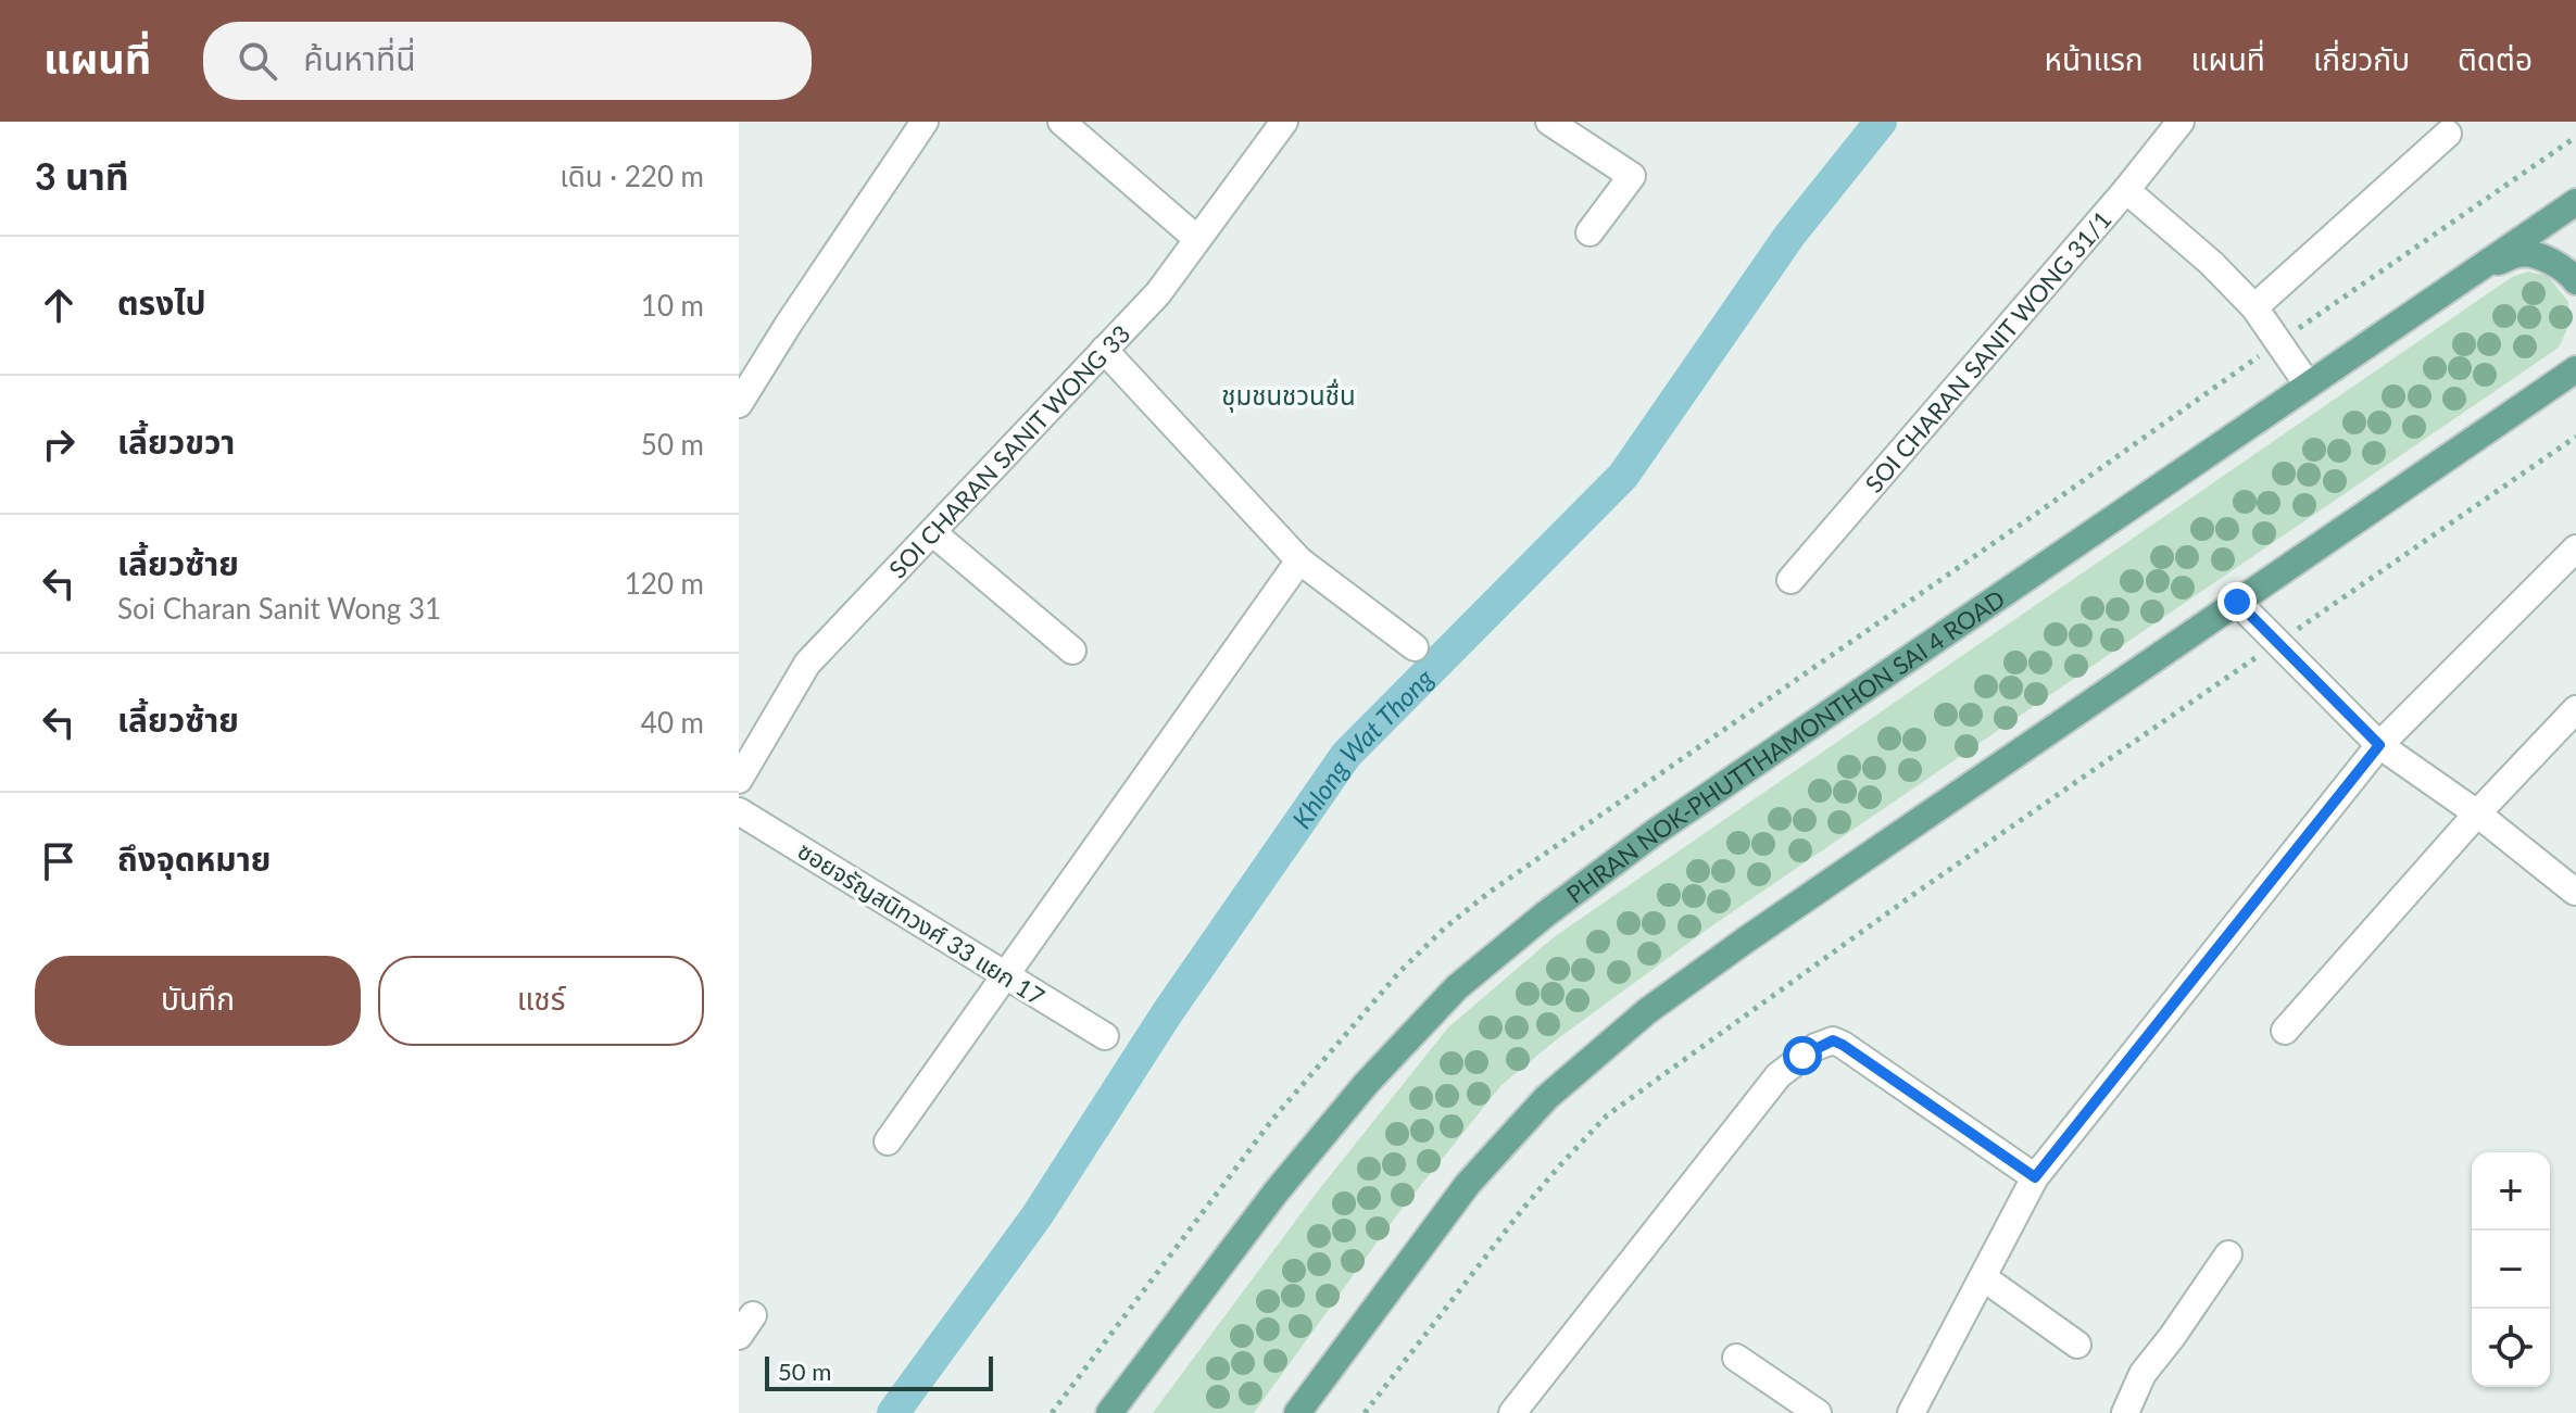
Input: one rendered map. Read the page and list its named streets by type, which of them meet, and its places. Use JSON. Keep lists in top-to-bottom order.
{
  "streets": {
    "main road": ["PHRAN NOK-PHUTTHAMONTHON SAI 4 ROAD"],
    "street": ["SOI CHARAN SANIT WONG 31/1", "SOI CHARAN SANIT WONG 33", "ซอยจรัญสนิทวงศ์ 33 แยก 17"]
  },
  "districts": ["ชุมชนชวนชื่น"],
  "water": ["Khlong Wat Thong"],
  "scale_bar": "50 m",
  "page": {
    "header": "แผนที่",
    "search": "ค้นหาที่นี่",
    "nav": [
      "หน้าแรก",
      "แผนที่",
      "เกี่ยวกับ",
      "ติดต่อ"
    ],
    "heading": ["3 นาที", "เดิน · 220 m"],
    "list": [
      ["ตรงไป", "10 m"],
      ["เลี้ยวขวา", "50 m"],
      ["เลี้ยวซ้าย", "Soi Charan Sanit Wong 31", "120 m"],
      ["เลี้ยวซ้าย", "40 m"],
      "ถึงจุดหมาย"
    ],
    "buttons": ["บันทึก", "แชร์"],
    "map_buttons": ["+", "−"],
    "scale": "50 m"
  }
}
